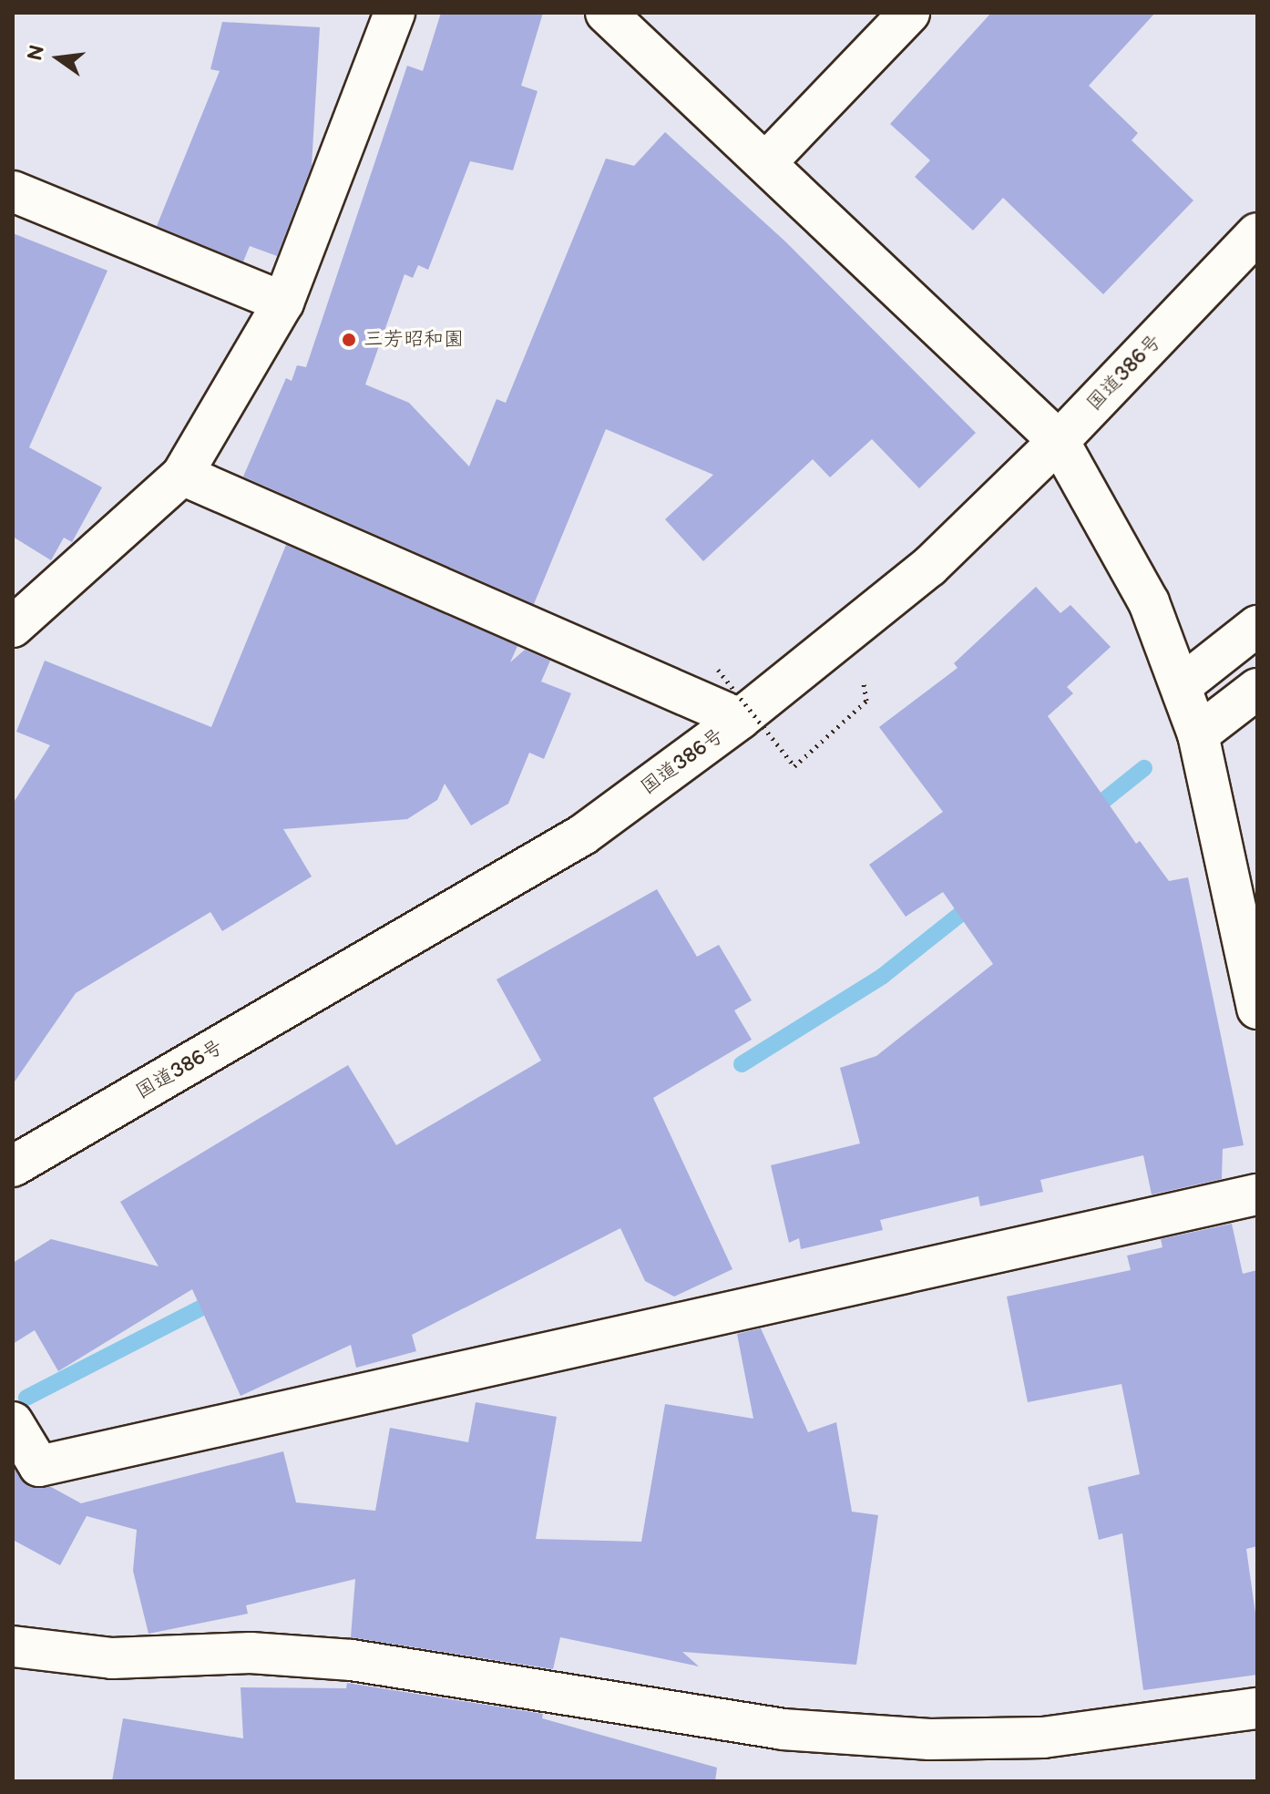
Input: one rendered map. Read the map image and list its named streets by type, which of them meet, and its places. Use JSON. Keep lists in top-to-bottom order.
{
  "streets": {
    "main road": ["国道386号"]
  },
  "places": ["三芳昭和園"],
  "north": "left"
}
